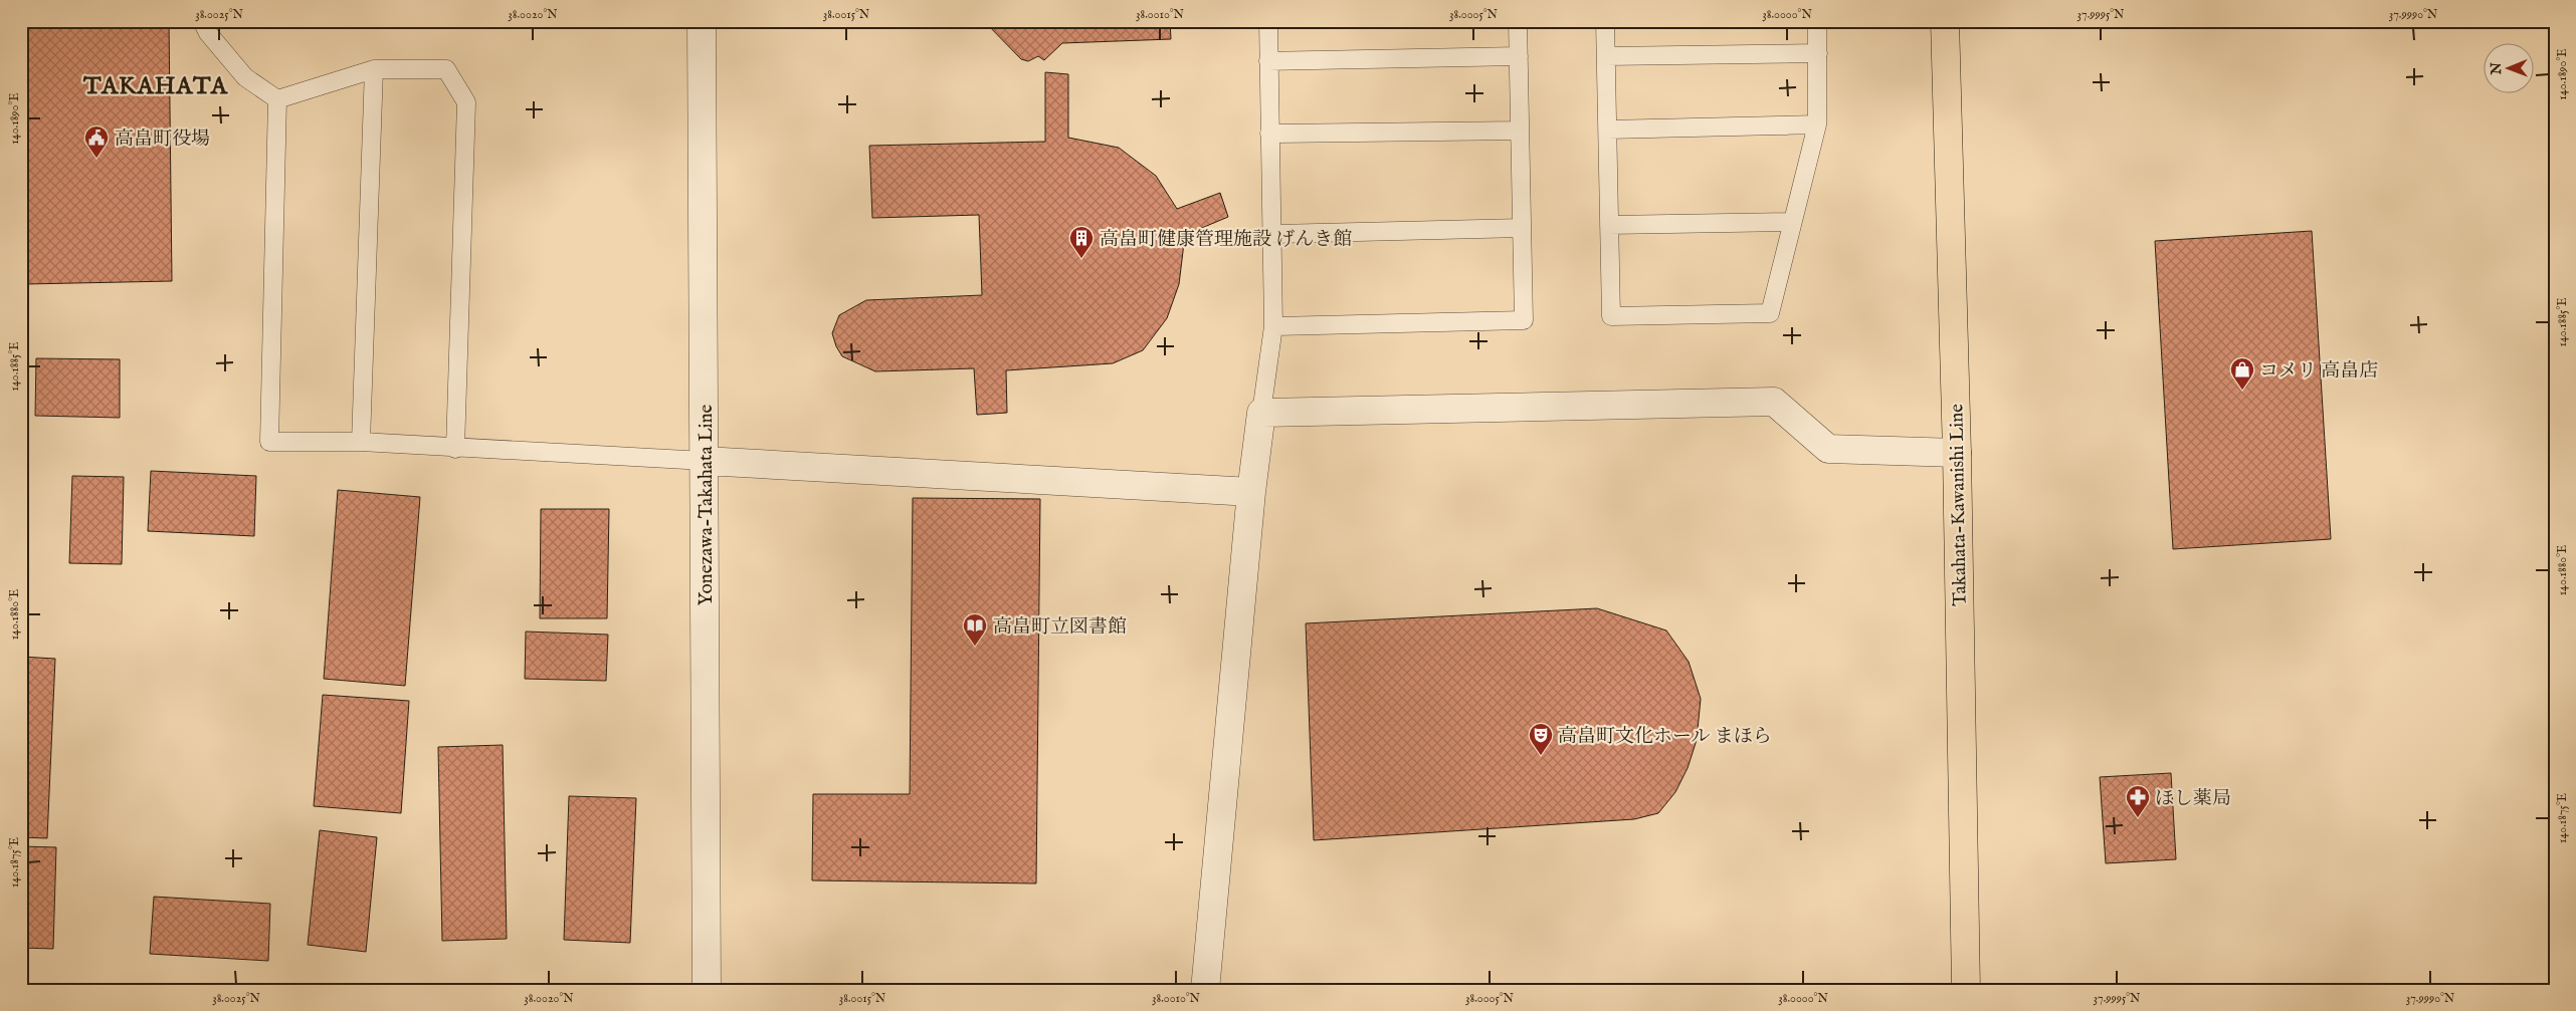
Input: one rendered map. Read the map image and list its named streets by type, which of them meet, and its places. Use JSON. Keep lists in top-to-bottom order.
{
  "streets": {
    "main road": ["Takahata-Kawanishi Line"],
    "street": ["Yonezawa-Takahata Line"]
  },
  "districts": ["TAKAHATA"],
  "places": {
    "public building": ["高畠町役場"],
    "building": ["高畠町健康管理施設 げんき館"],
    "shop": ["コメリ 高畠店"],
    "library": ["高畠町立図書館"],
    "theatre": ["高畠町文化ホール まほら"],
    "pharmacy": ["ほし薬局"]
  },
  "north": "left",
  "coordinates": [
    "38.0025°N",
    "38.0020°N",
    "38.0015°N",
    "38.0010°N",
    "38.0005°N",
    "38.0000°N",
    "37.9995°N",
    "37.9990°N",
    "140.1890°E",
    "140.1885°E",
    "140.1880°E",
    "140.1875°E"
  ]
}
